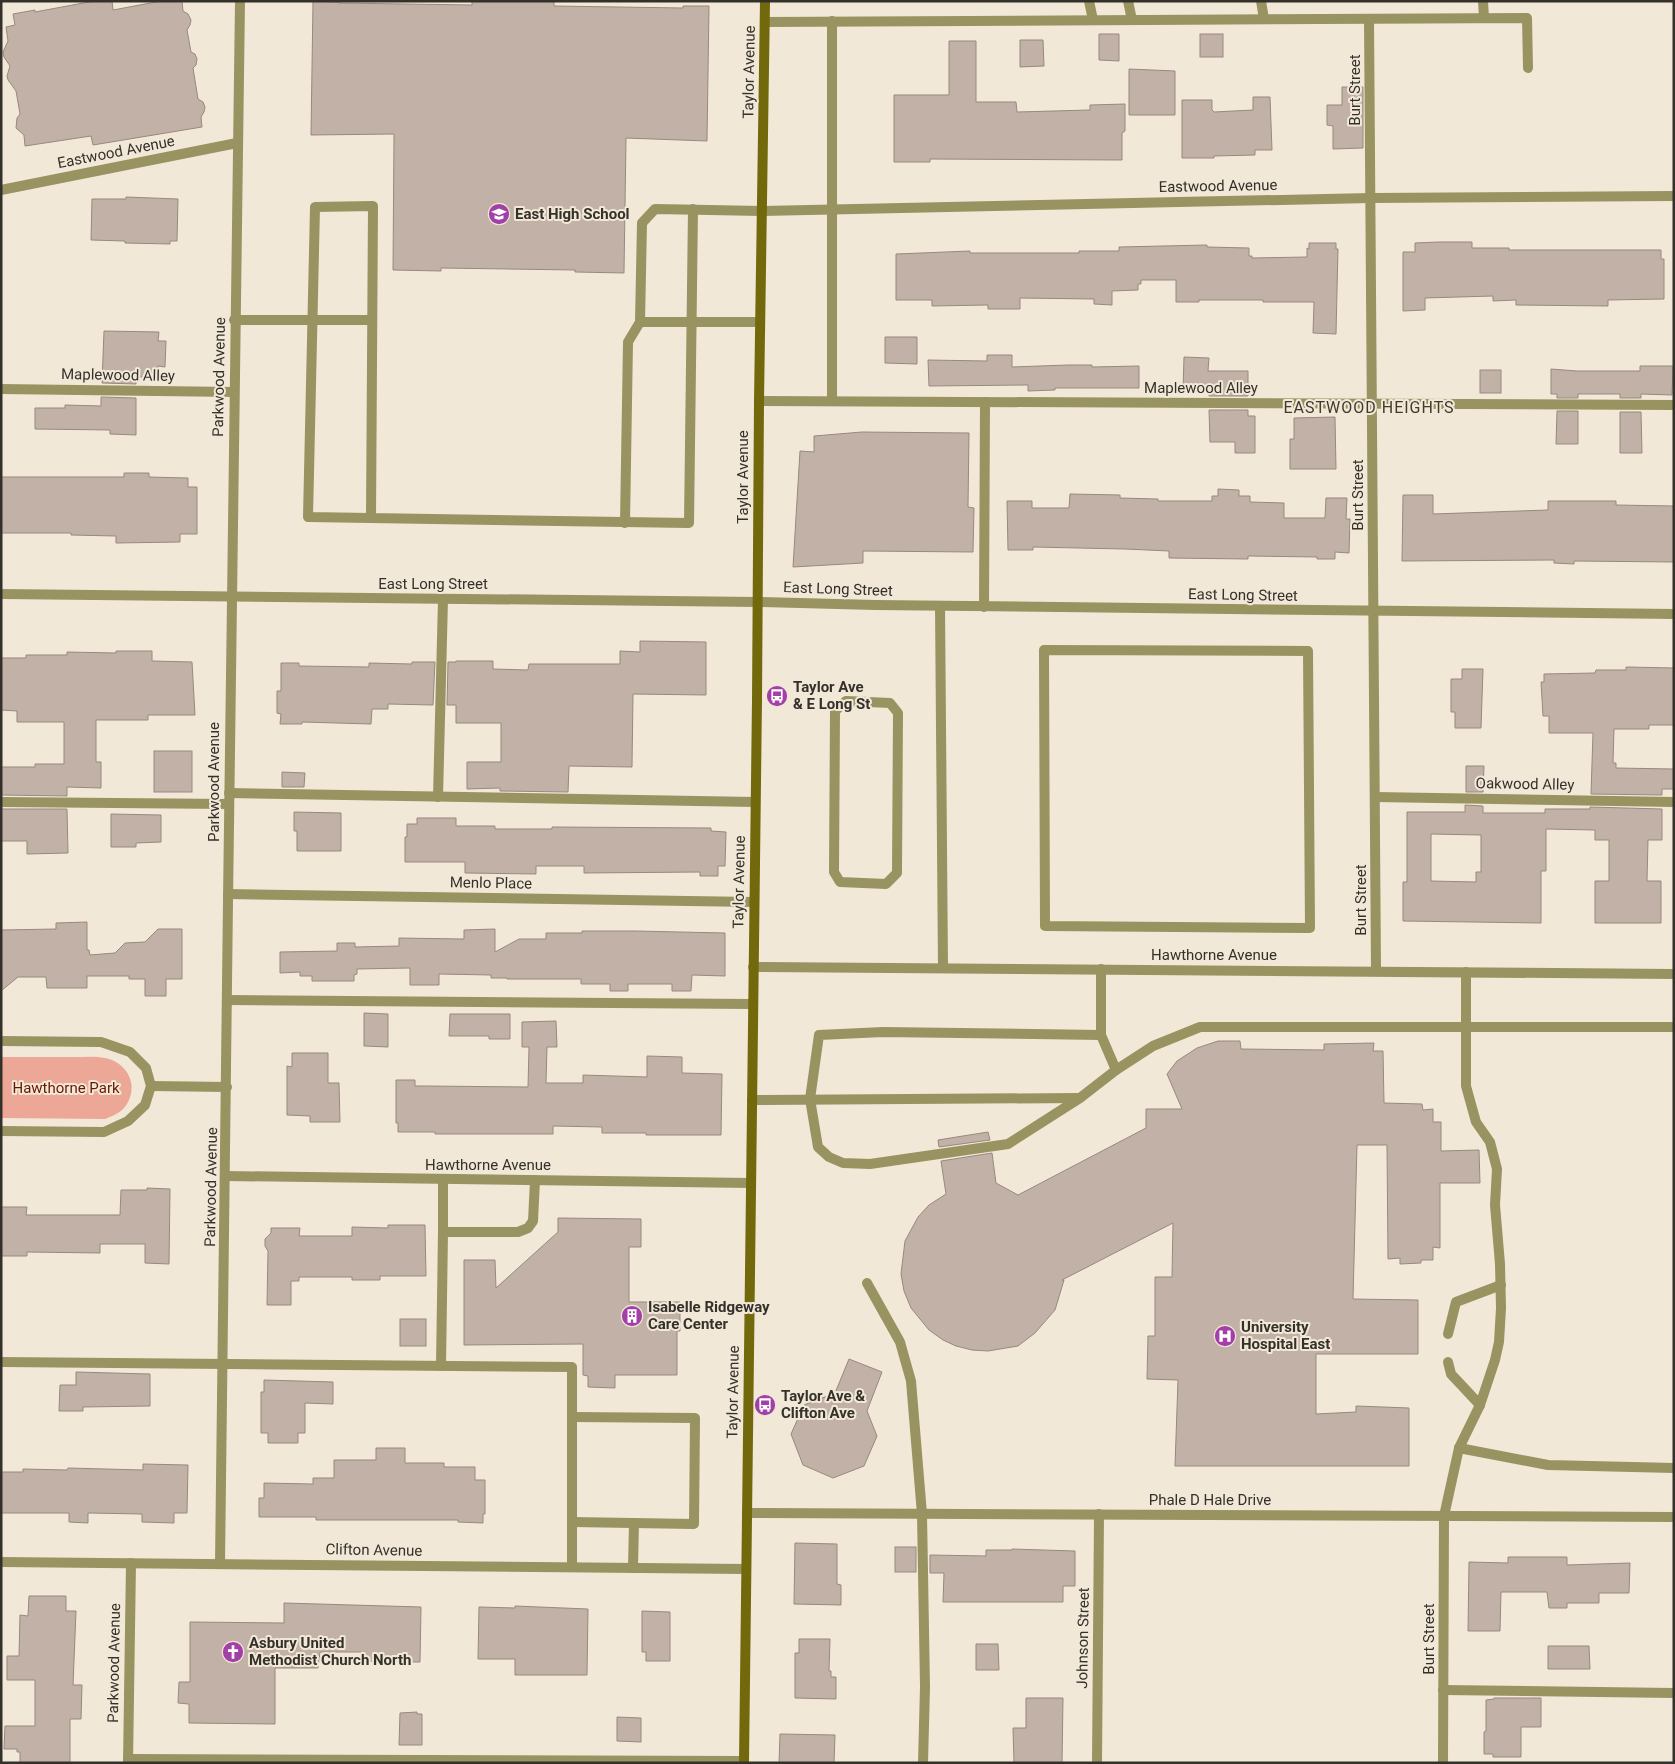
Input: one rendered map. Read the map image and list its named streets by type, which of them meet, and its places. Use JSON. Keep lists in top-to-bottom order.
{
  "streets": {
    "main road": ["Taylor Avenue"],
    "street": [
      "Burt Street",
      "Eastwood Avenue",
      "Maplewood Alley",
      "Parkwood Avenue",
      "East Long Street",
      "Oakwood Alley",
      "Menlo Place",
      "Hawthorne Avenue",
      "Phale D Hale Drive",
      "Clifton Avenue",
      "Johnson Street"
    ]
  },
  "crossings": [
    ["Taylor Avenue", "Eastwood Avenue"],
    ["Taylor Avenue", "Maplewood Alley"],
    ["Taylor Avenue", "East Long Street"],
    ["Taylor Avenue", "Menlo Place"],
    ["Taylor Avenue", "Hawthorne Avenue"],
    ["Taylor Avenue", "Phale D Hale Drive"],
    ["Taylor Avenue", "Clifton Avenue"],
    ["Burt Street", "Eastwood Avenue"],
    ["Burt Street", "Maplewood Alley"],
    ["Burt Street", "East Long Street"],
    ["Burt Street", "Oakwood Alley"],
    ["Burt Street", "Hawthorne Avenue"],
    ["Burt Street", "Phale D Hale Drive"],
    ["Eastwood Avenue", "Parkwood Avenue"],
    ["Maplewood Alley", "Parkwood Avenue"],
    ["Parkwood Avenue", "East Long Street"],
    ["Parkwood Avenue", "Menlo Place"],
    ["Parkwood Avenue", "Hawthorne Avenue"],
    ["Parkwood Avenue", "Clifton Avenue"],
    ["Phale D Hale Drive", "Johnson Street"]
  ],
  "districts": ["EASTWOOD HEIGHTS"],
  "parks": ["Hawthorne Park"],
  "places": {
    "school or university": ["East High School"],
    "bus stop": ["Taylor Ave & E Long St", "Taylor Ave & Clifton Ave"],
    "building": ["Isabelle Ridgeway Care Center"],
    "hospital": ["University Hospital East"],
    "church": ["Asbury United Methodist Church North"]
  }
}
